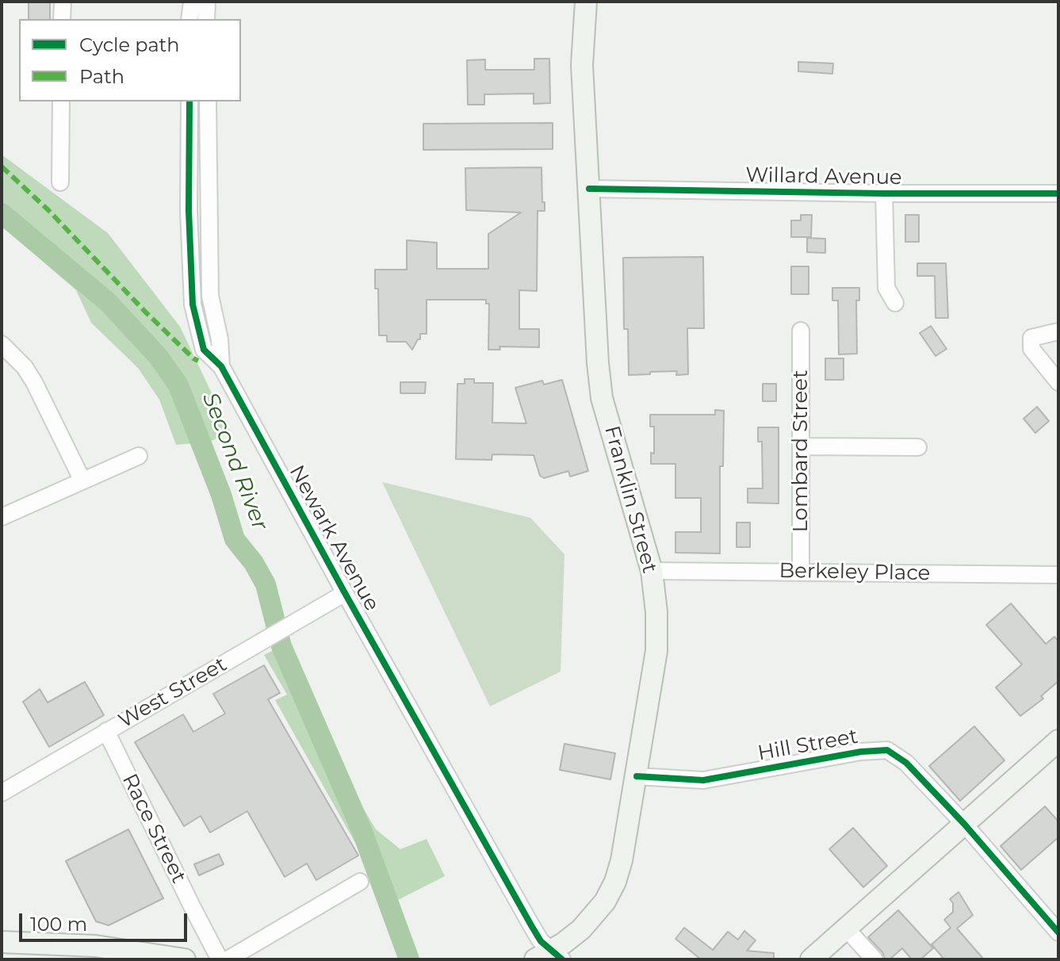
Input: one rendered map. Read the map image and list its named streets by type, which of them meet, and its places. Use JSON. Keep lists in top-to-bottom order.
{
  "streets": {
    "main road": ["Franklin Street"],
    "street": [
      "Willard Avenue",
      "Lombard Street",
      "Newark Avenue",
      "Berkeley Place",
      "West Street",
      "Hill Street",
      "Race Street"
    ]
  },
  "crossings": [
    ["Willard Avenue", "Franklin Street"],
    ["Lombard Street", "Berkeley Place"],
    ["Franklin Street", "Newark Avenue"],
    ["Franklin Street", "Berkeley Place"],
    ["Franklin Street", "Hill Street"],
    ["Newark Avenue", "West Street"],
    ["West Street", "Race Street"]
  ],
  "water": ["Second River"],
  "legend": ["Cycle path", "Path"],
  "scale_bar": "100 m"
}
